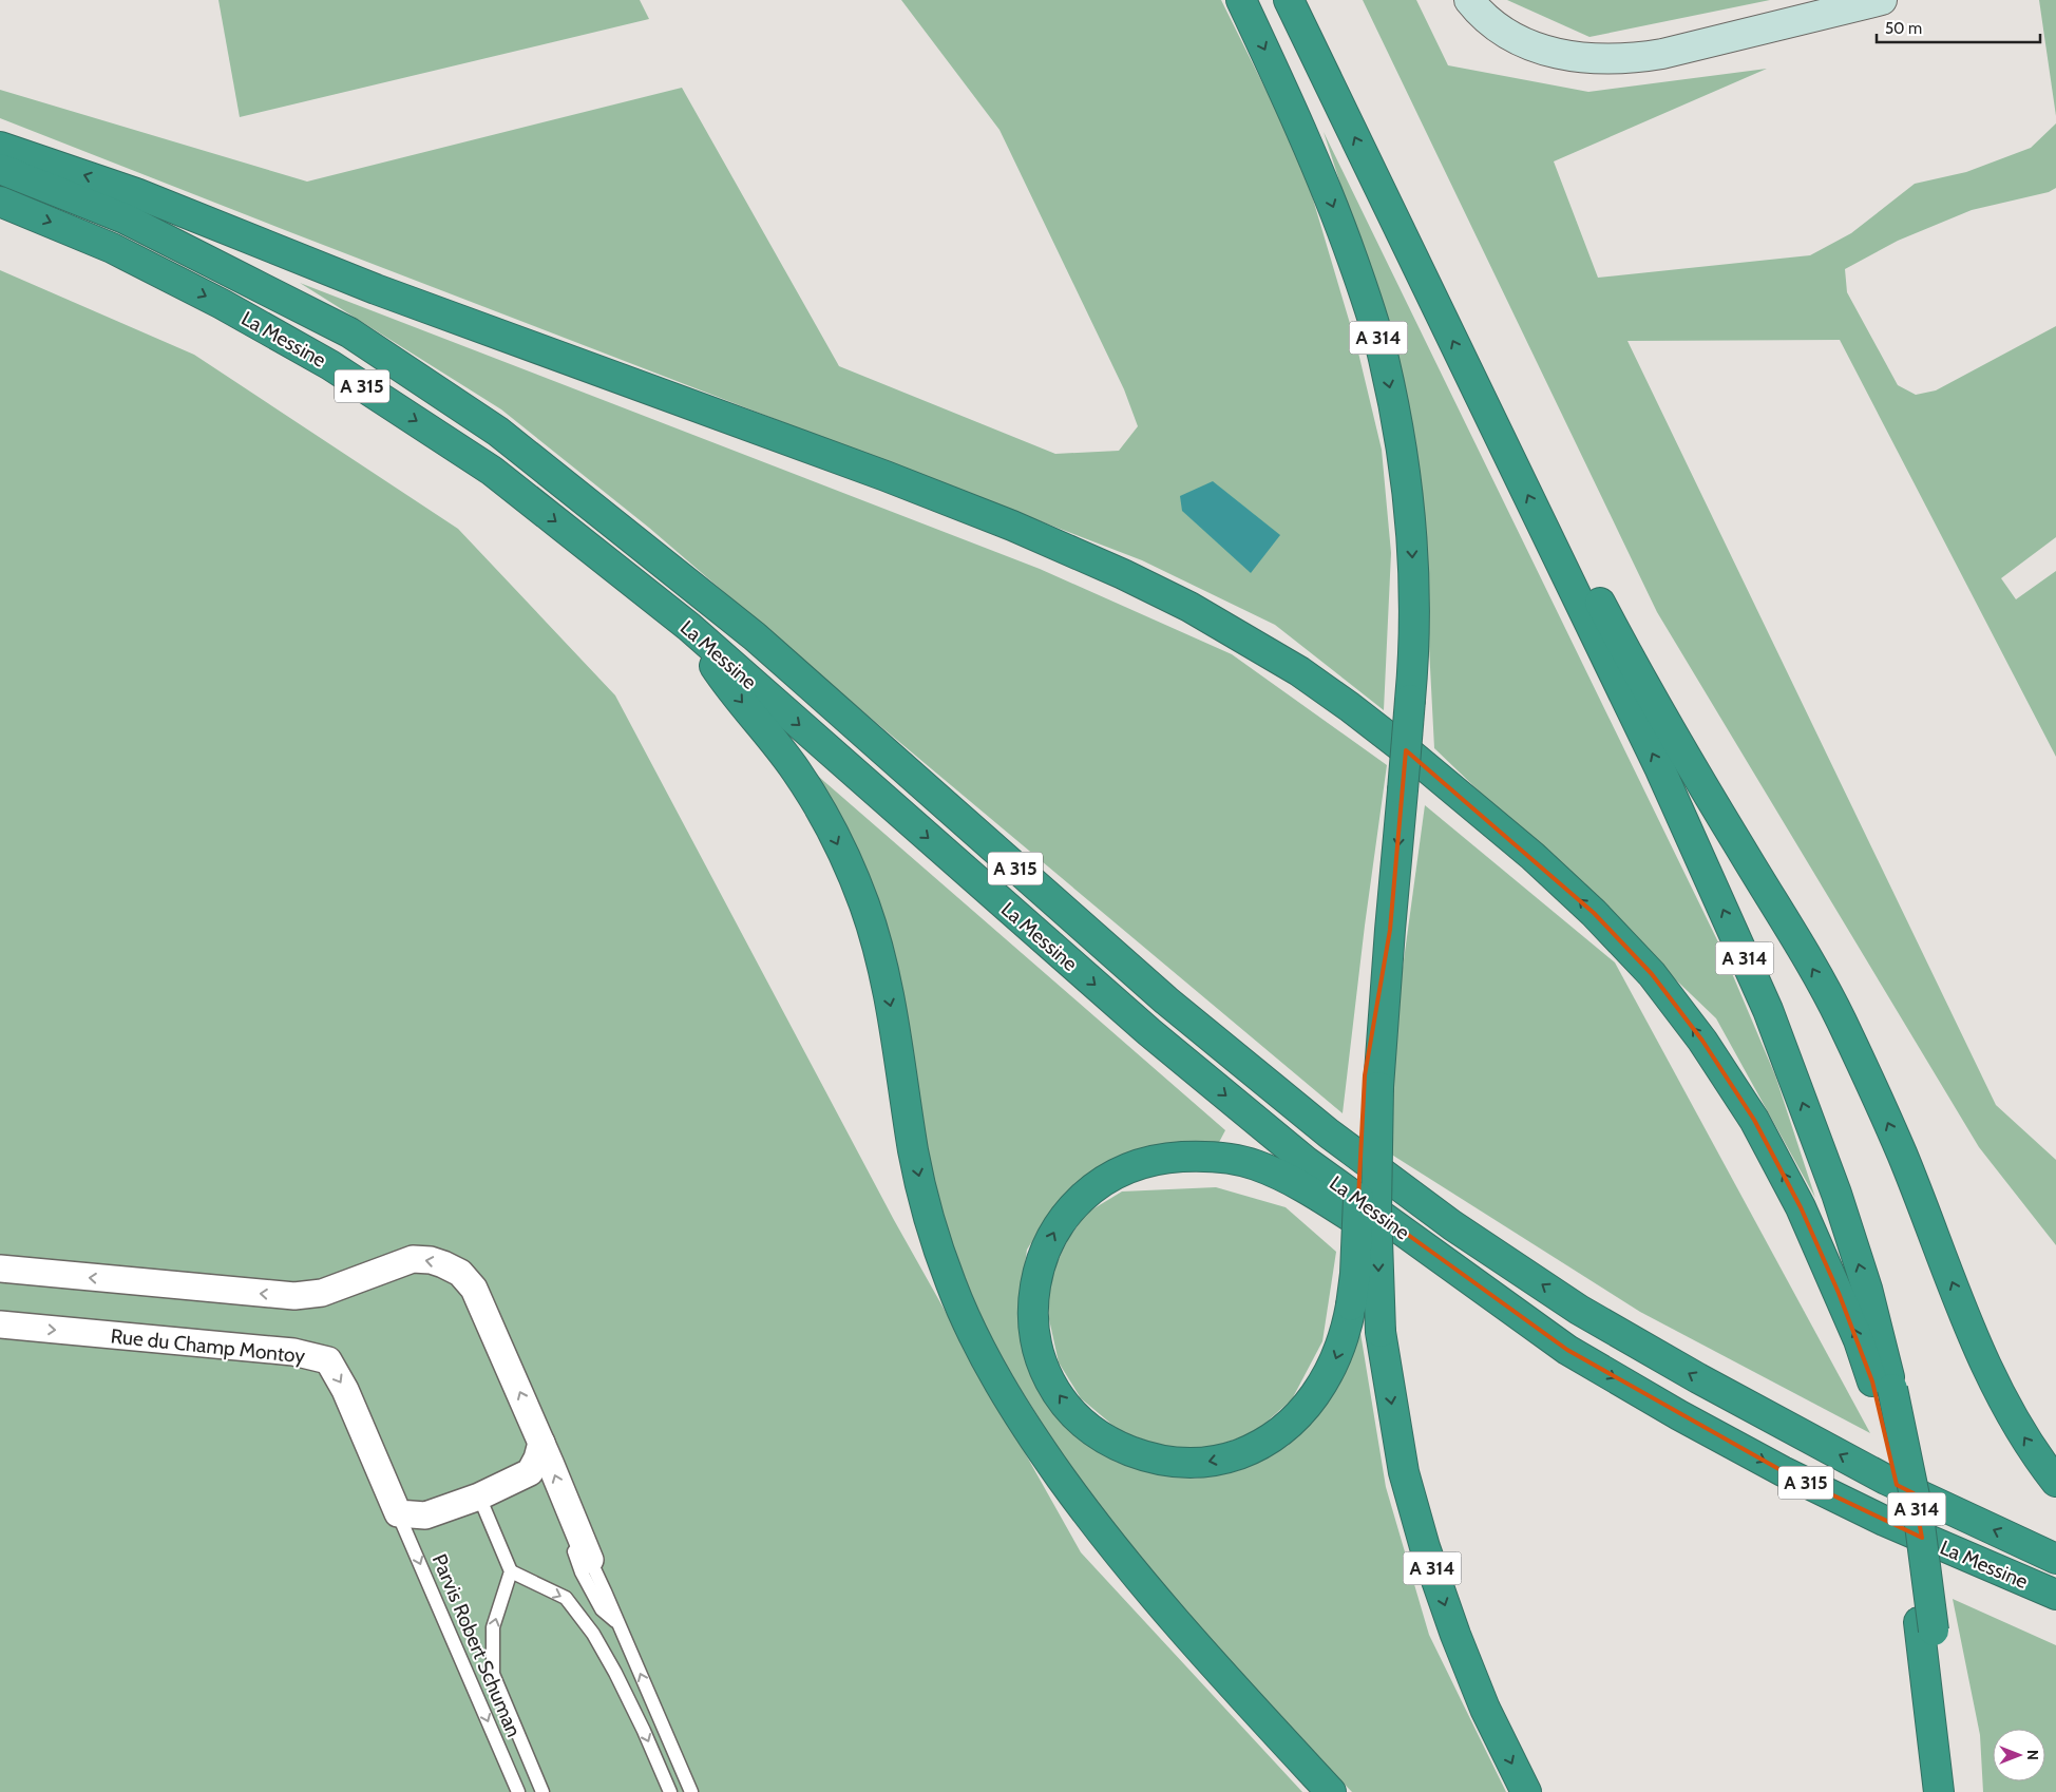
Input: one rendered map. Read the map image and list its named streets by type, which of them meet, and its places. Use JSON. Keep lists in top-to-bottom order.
{
  "streets": {
    "highway": ["A 314", "La Messine", "A 315"],
    "street": ["Rue du Champ Montoy"],
    "lane": ["Parvis Robert Schuman"]
  },
  "crossings": [
    ["Rue du Champ Montoy", "Parvis Robert Schuman"]
  ],
  "one_way": ["Rue du Champ Montoy"],
  "scale_bar": "50 m",
  "north": "right"
}
